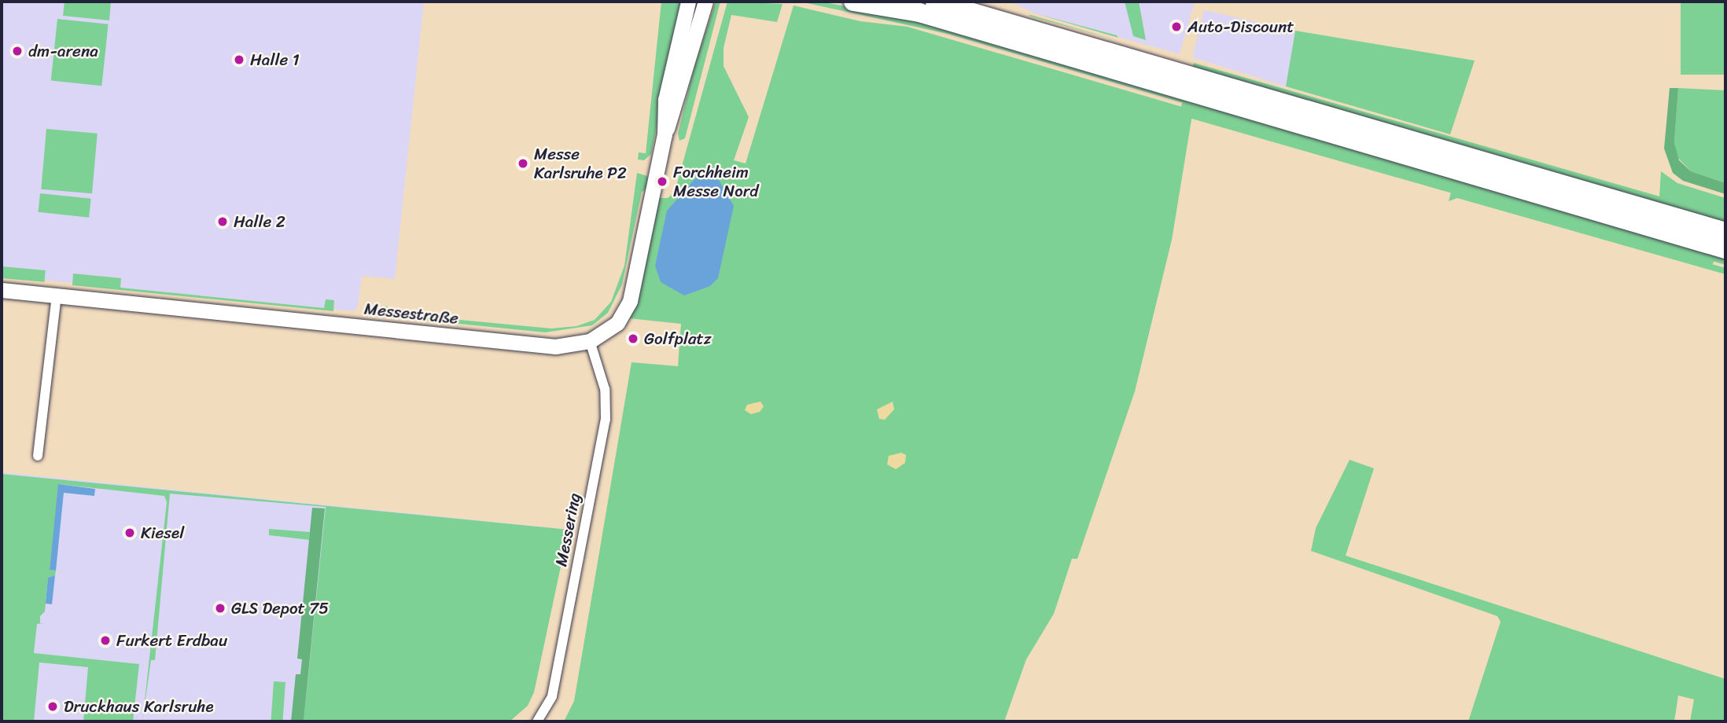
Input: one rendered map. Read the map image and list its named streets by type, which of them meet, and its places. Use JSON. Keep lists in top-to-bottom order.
{
  "streets": {
    "street": ["Messestraße", "Messering"]
  },
  "crossings": [
    ["Messestraße", "Messering"]
  ],
  "places": [
    "Auto-Discount",
    "dm-arena",
    "Halle 1",
    "Messe Karlsruhe P2",
    "Forchheim Messe Nord",
    "Halle 2",
    "Golfplatz",
    "Kiesel",
    "GLS Depot 75",
    "Furkert Erdbau",
    "Druckhaus Karlsruhe"
  ]
}
